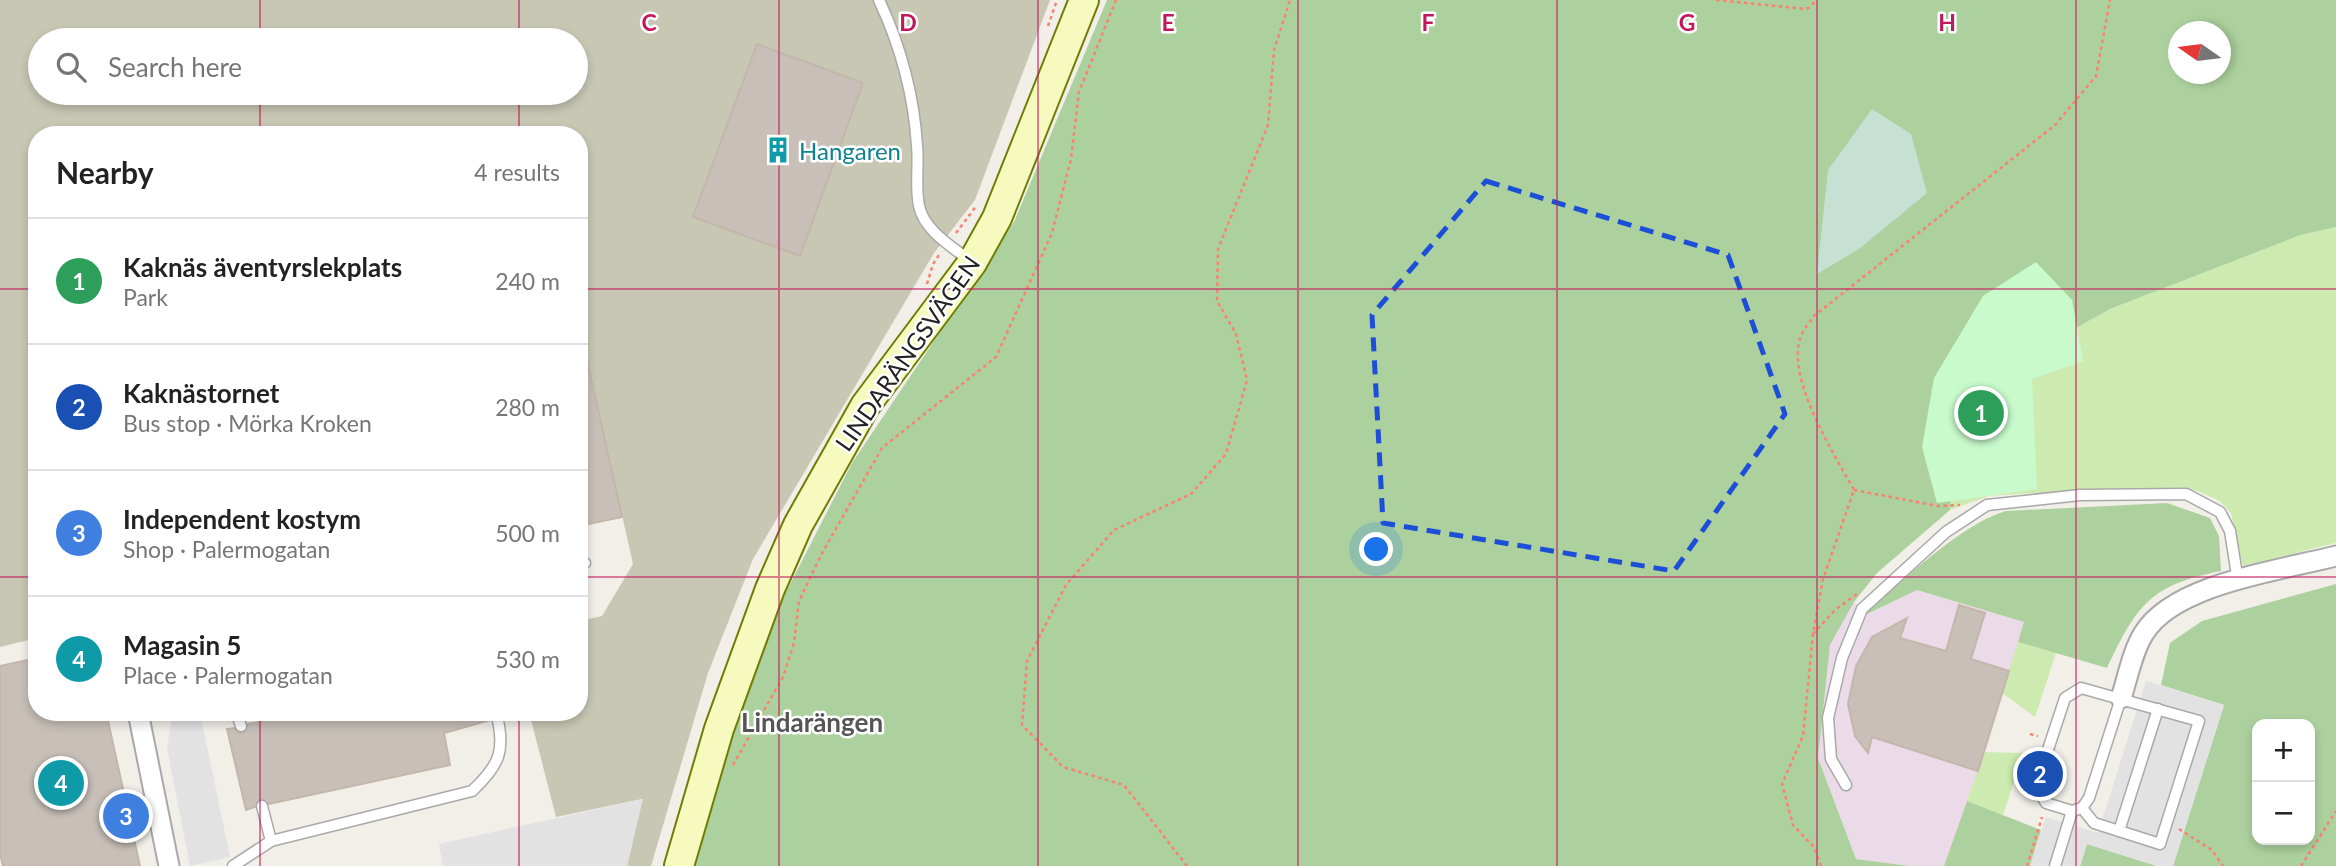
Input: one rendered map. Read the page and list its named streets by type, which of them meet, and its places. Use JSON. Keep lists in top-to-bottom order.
{
  "streets": {
    "street": ["LINDARÄNGSVÄGEN"]
  },
  "districts": ["Lindarängen"],
  "places": {
    "building": ["Hangaren"]
  },
  "north": "left",
  "page": {
    "search": "Search here",
    "heading": ["Nearby", "4 results"],
    "list": [
      {
        "mark": "1",
        "name": "Kaknäs äventyrslekplats",
        "note": "Park",
        "value": "240 m"
      },
      {
        "mark": "2",
        "name": "Kaknästornet",
        "note": "Bus stop · Mörka Kroken",
        "value": "280 m"
      },
      {
        "mark": "3",
        "name": "Independent kostym",
        "note": "Shop · Palermogatan",
        "value": "500 m"
      },
      {
        "mark": "4",
        "name": "Magasin 5",
        "note": "Place · Palermogatan",
        "value": "530 m"
      }
    ],
    "pins": [
      "1",
      "2",
      "4",
      "3"
    ],
    "map_buttons": ["+", "−"]
  },
  "grid": {
    "columns": [
      "C",
      "D",
      "E",
      "F",
      "G",
      "H"
    ]
  }
}
